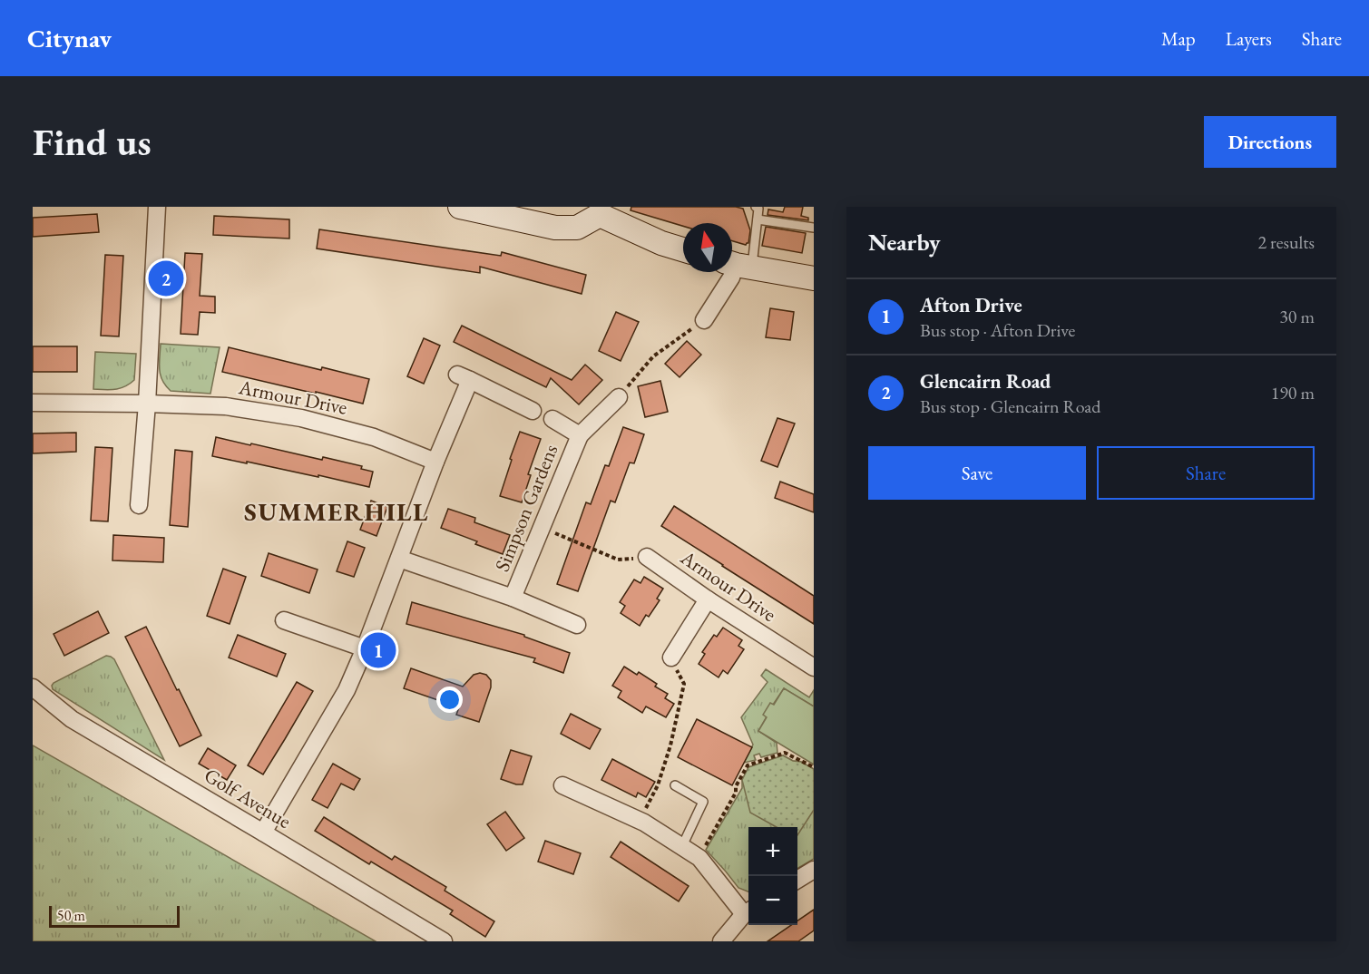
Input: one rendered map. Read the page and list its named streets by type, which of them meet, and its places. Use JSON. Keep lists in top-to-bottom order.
{
  "streets": {
    "street": ["Armour Drive", "Simpson Gardens", "Golf Avenue"]
  },
  "districts": ["SUMMERHILL"],
  "scale_bar": "50 m",
  "north": "top",
  "page": {
    "header": "Citynav",
    "nav": ["Map", "Layers", "Share"],
    "buttons": [
      "Directions",
      ["Save", "Share"]
    ],
    "title": "Find us",
    "heading": ["Nearby", "2 results"],
    "pins": ["2", "1"],
    "list": [
      {
        "mark": "1",
        "name": "Afton Drive",
        "note": "Bus stop · Afton Drive",
        "value": "30 m"
      },
      {
        "mark": "2",
        "name": "Glencairn Road",
        "note": "Bus stop · Glencairn Road",
        "value": "190 m"
      }
    ],
    "map_buttons": ["+", "−"],
    "scale": "50 m"
  }
}
